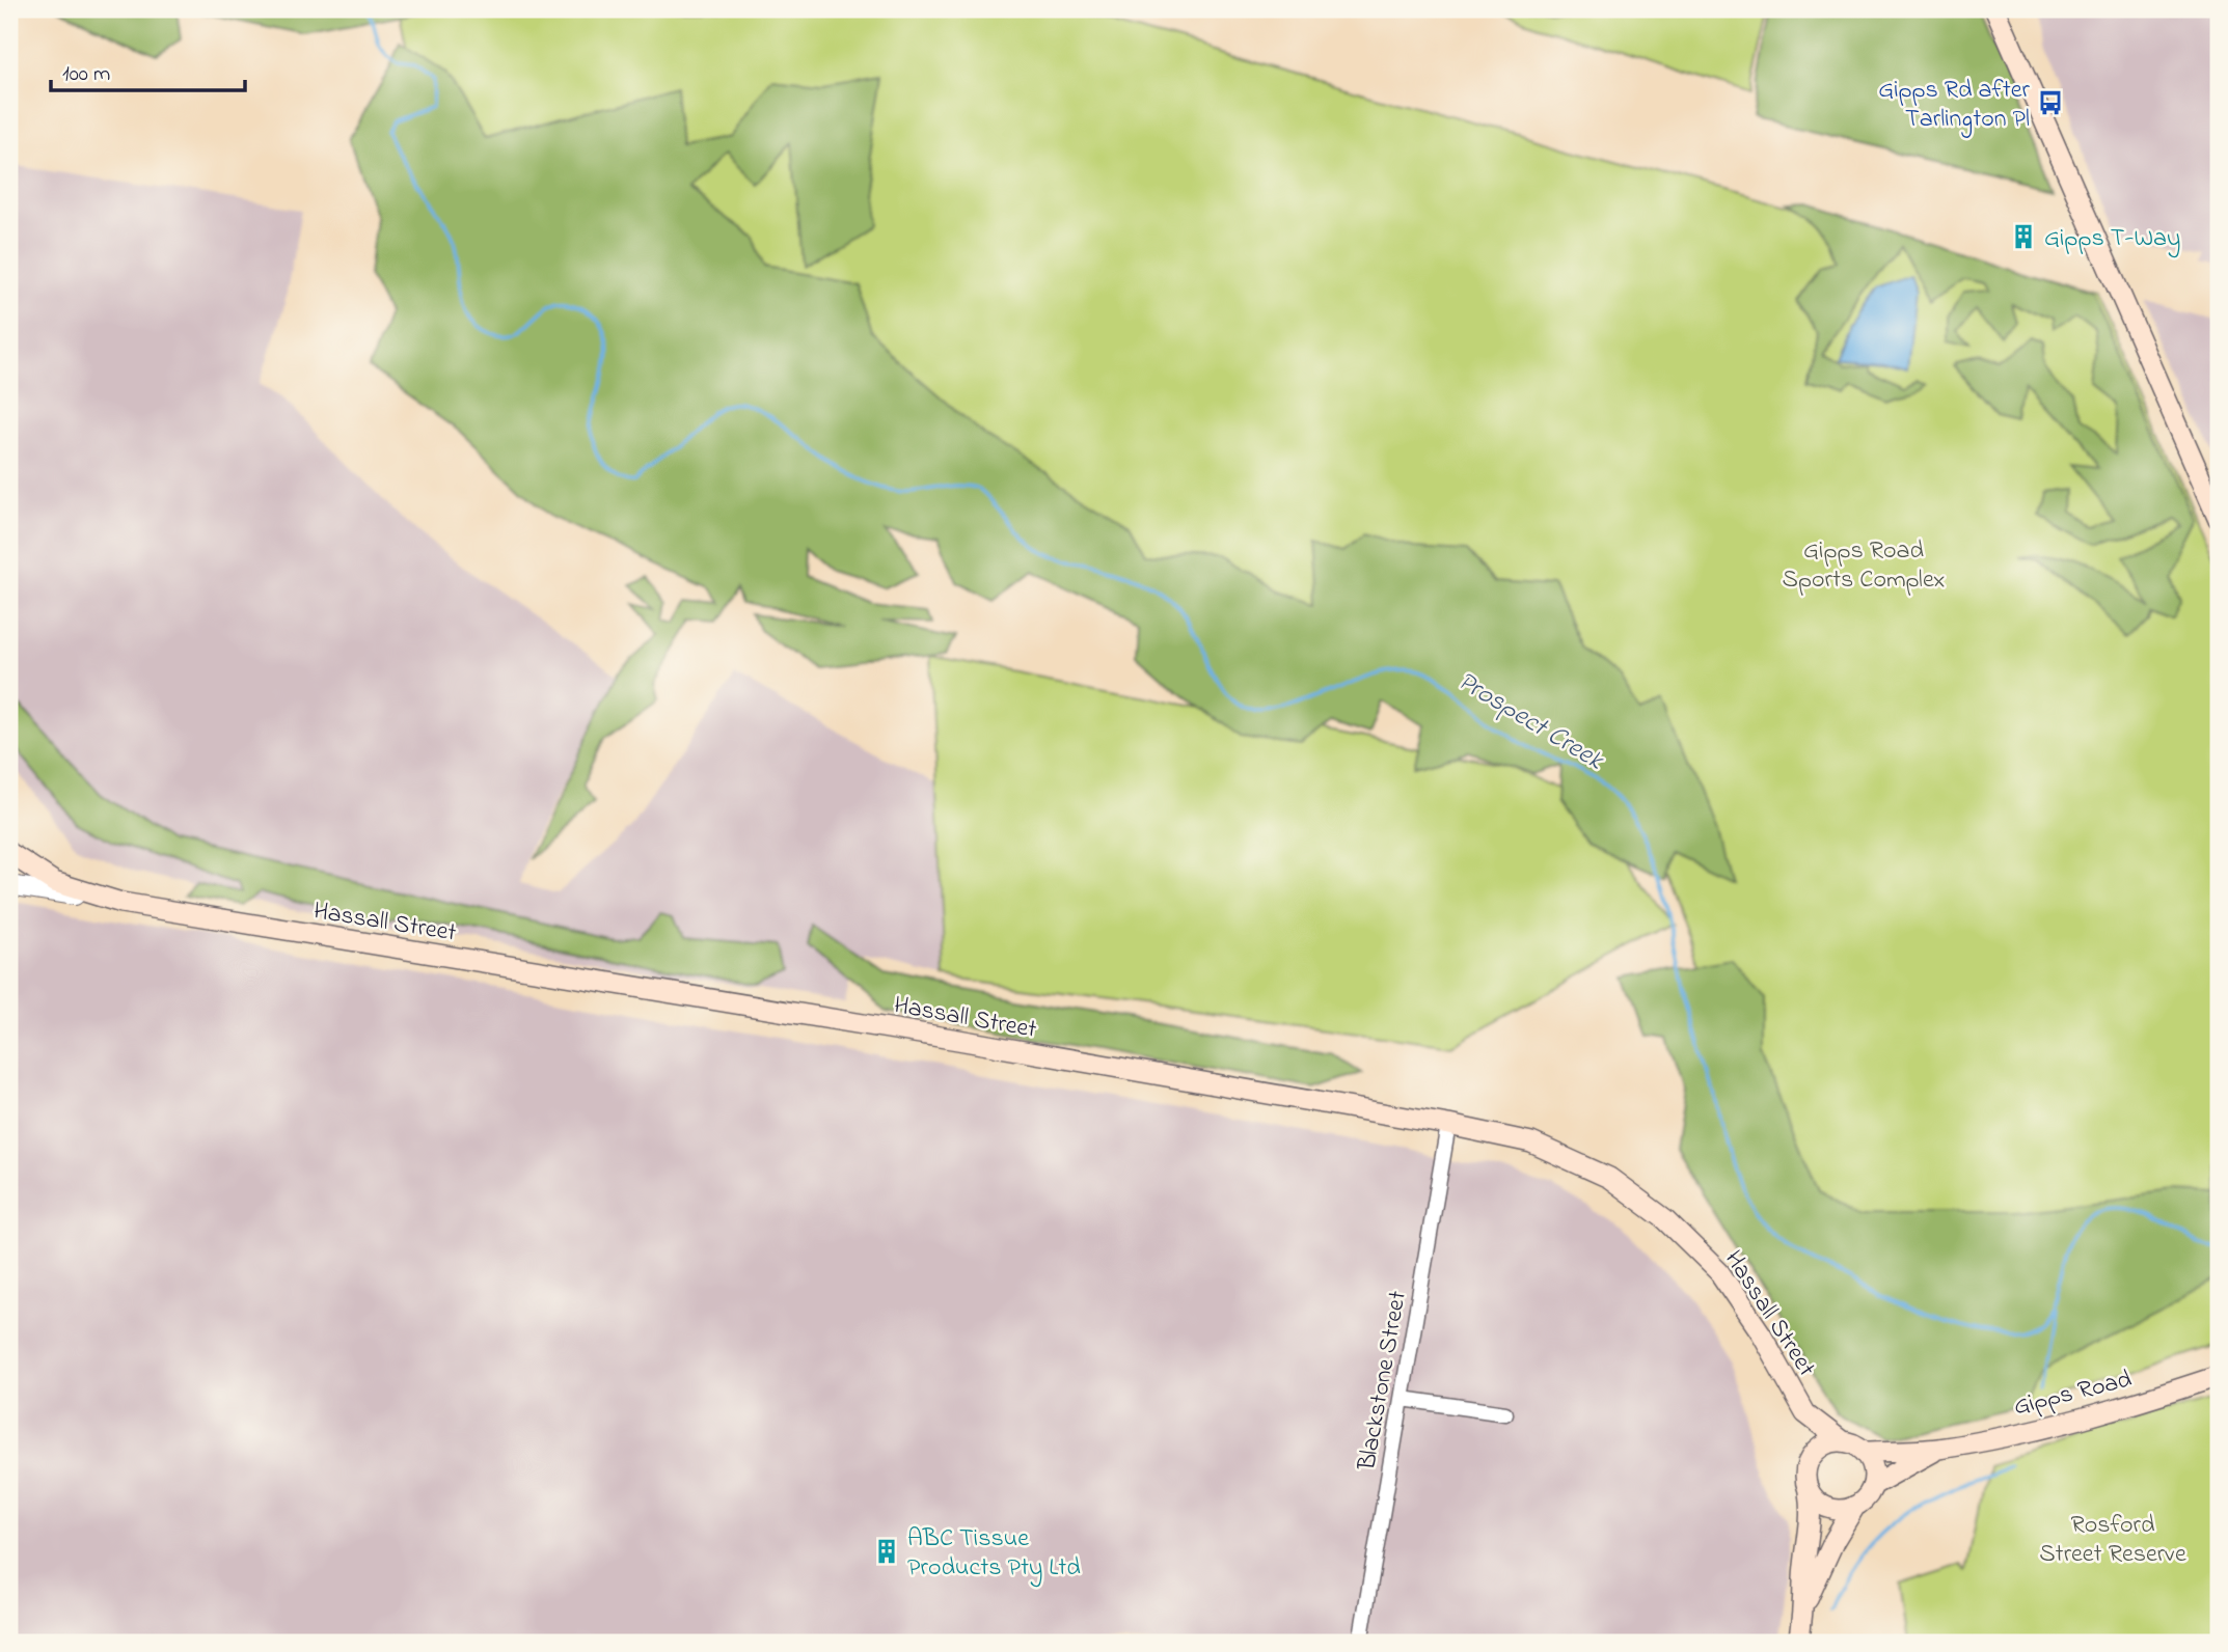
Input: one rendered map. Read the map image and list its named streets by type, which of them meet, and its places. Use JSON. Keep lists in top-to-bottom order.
{
  "streets": {
    "main road": ["Hassall Street", "Gipps Road"],
    "street": ["Blackstone Street"]
  },
  "crossings": [
    ["Hassall Street", "Blackstone Street"],
    ["Hassall Street", "Gipps Road"]
  ],
  "water": ["Prospect Creek"],
  "parks": ["Gipps Road Sports Complex", "Rosford Street Reserve"],
  "places": {
    "bus stop": ["Gipps Rd after Tarlington Pl"],
    "building": ["Gipps T-Way", "ABC Tissue Products Pty Ltd"]
  },
  "scale_bar": "100 m"
}
